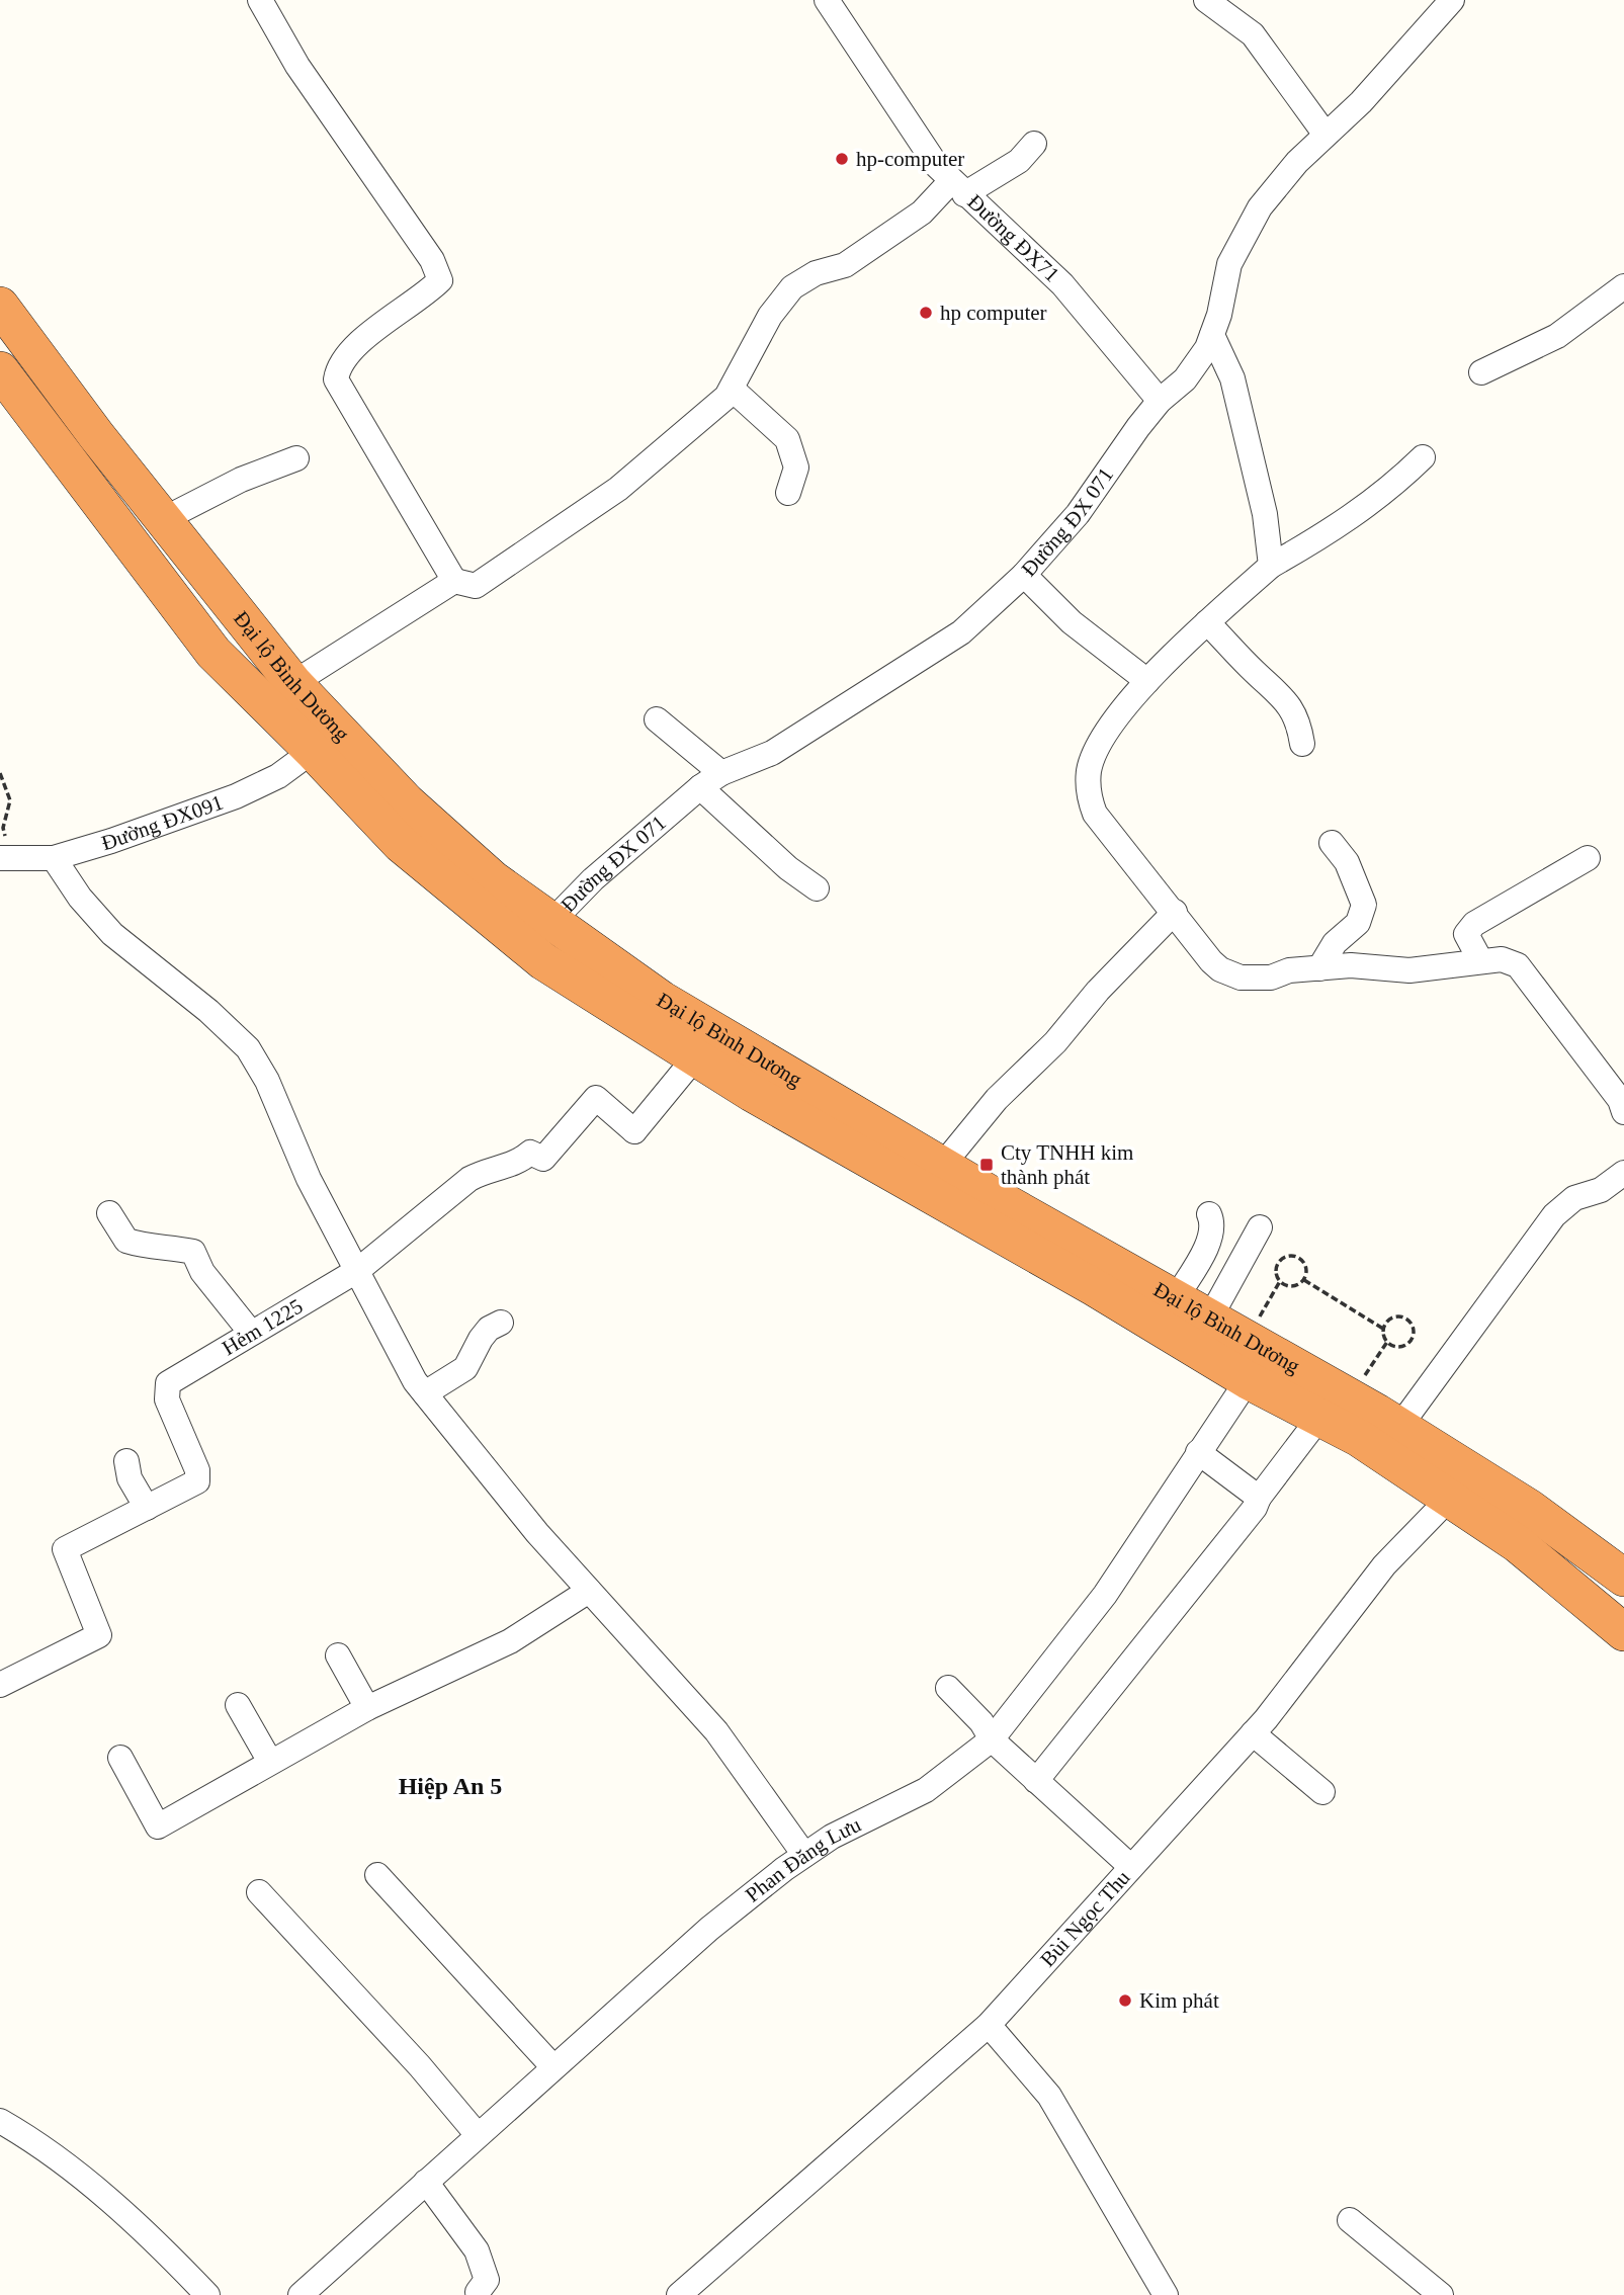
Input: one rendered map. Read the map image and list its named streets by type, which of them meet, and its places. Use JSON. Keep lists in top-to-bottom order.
{
  "streets": {
    "highway": ["Đại lộ Bình Dương"],
    "street": [
      "Đường ĐX71",
      "Đường ĐX 071",
      "Đường ĐX091",
      "Hẻm 1225",
      "Phan Đăng Lưu",
      "Bùi Ngọc Thu"
    ]
  },
  "crossings": [
    ["Đường ĐX71", "Đường ĐX 071"],
    ["Đường ĐX 071", "Đại lộ Bình Dương"],
    ["Đại lộ Bình Dương", "Đường ĐX091"],
    ["Đại lộ Bình Dương", "Hẻm 1225"],
    ["Đại lộ Bình Dương", "Phan Đăng Lưu"],
    ["Đại lộ Bình Dương", "Bùi Ngọc Thu"]
  ],
  "districts": ["Hiệp An 5"],
  "places": {
    "other": ["hp-computer", "hp computer", "Kim phát"],
    "transit": ["Cty TNHH kim thành phát"]
  }
}
